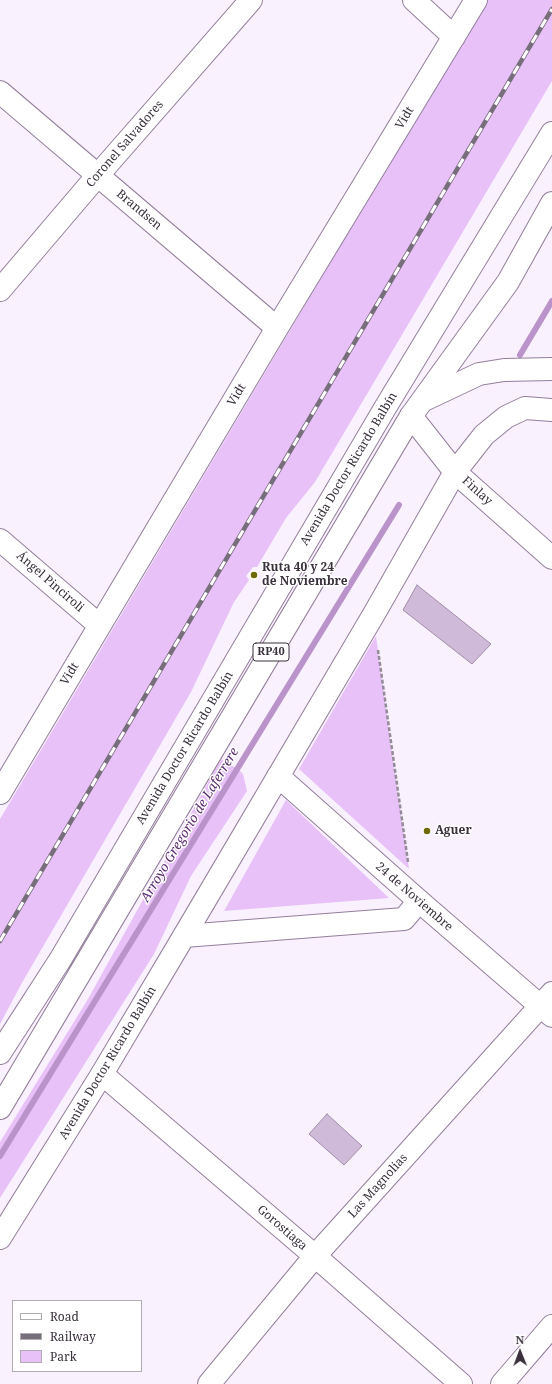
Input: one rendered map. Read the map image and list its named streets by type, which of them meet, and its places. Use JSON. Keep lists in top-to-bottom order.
{
  "streets": {
    "main road": [
      "Vidt",
      "Coronel Salvadores",
      "Brandsen",
      "Avenida Doctor Ricardo Balbín",
      "Finlay",
      "Ángel Pinciroli",
      "RP40",
      "24 de Noviembre",
      "Las Magnolias",
      "Gorostiaga"
    ]
  },
  "crossings": [
    ["Vidt", "Brandsen"],
    ["Vidt", "Ángel Pinciroli"],
    ["Coronel Salvadores", "Brandsen"],
    ["Avenida Doctor Ricardo Balbín", "Finlay"],
    ["Avenida Doctor Ricardo Balbín", "24 de Noviembre"],
    ["Avenida Doctor Ricardo Balbín", "Gorostiaga"],
    ["24 de Noviembre", "Las Magnolias"],
    ["Las Magnolias", "Gorostiaga"]
  ],
  "water": ["Arroyo Gregorio de Laferrere"],
  "places": ["Ruta 40 y 24 de Noviembre", "Aguer"],
  "legend": ["Road", "Railway", "Park"],
  "north": "top"
}
